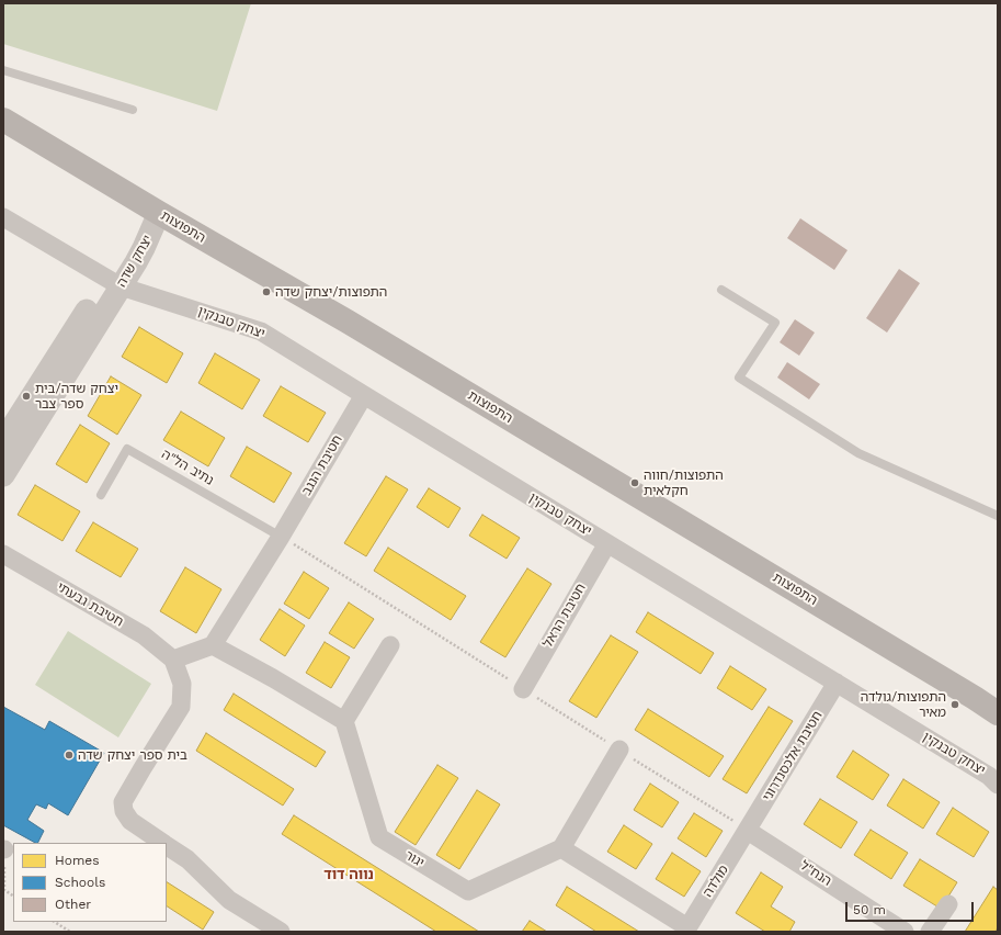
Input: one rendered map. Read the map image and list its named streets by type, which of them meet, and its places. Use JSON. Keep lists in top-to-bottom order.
{
  "streets": {
    "main road": ["התפוצות"],
    "street": [
      "יצחק שדה",
      "יצחק טבנקין",
      "חטיבת הנגב",
      "חטיבת גבעתי",
      "חטיבת הראל",
      "חטיבת אלכסנדרוני",
      "יגור",
      "הנח\"ל",
      "מולדה"
    ],
    "lane": ["נתיב הל\"ה"]
  },
  "crossings": [
    ["התפוצות", "יצחק שדה"],
    ["יצחק שדה", "יצחק טבנקין"],
    ["יצחק טבנקין", "חטיבת הנגב"],
    ["יצחק טבנקין", "חטיבת הראל"],
    ["יצחק טבנקין", "חטיבת אלכסנדרוני"],
    ["חטיבת הנגב", "נתיב הל\"ה"],
    ["חטיבת אלכסנדרוני", "הנח\"ל"],
    ["חטיבת אלכסנדרוני", "מולדה"],
    ["הנח\"ל", "מולדה"]
  ],
  "districts": ["נווה דוד"],
  "places": [
    "התפוצות/יצחק שדה",
    "יצחק שדה/בית ספר צבר",
    "התפוצות/חווה חקלאית",
    "התפוצות/גולדה מאיר",
    "בית ספר יצחק שדה"
  ],
  "legend": ["Homes", "Schools", "Other"],
  "scale_bar": "50 m"
}
